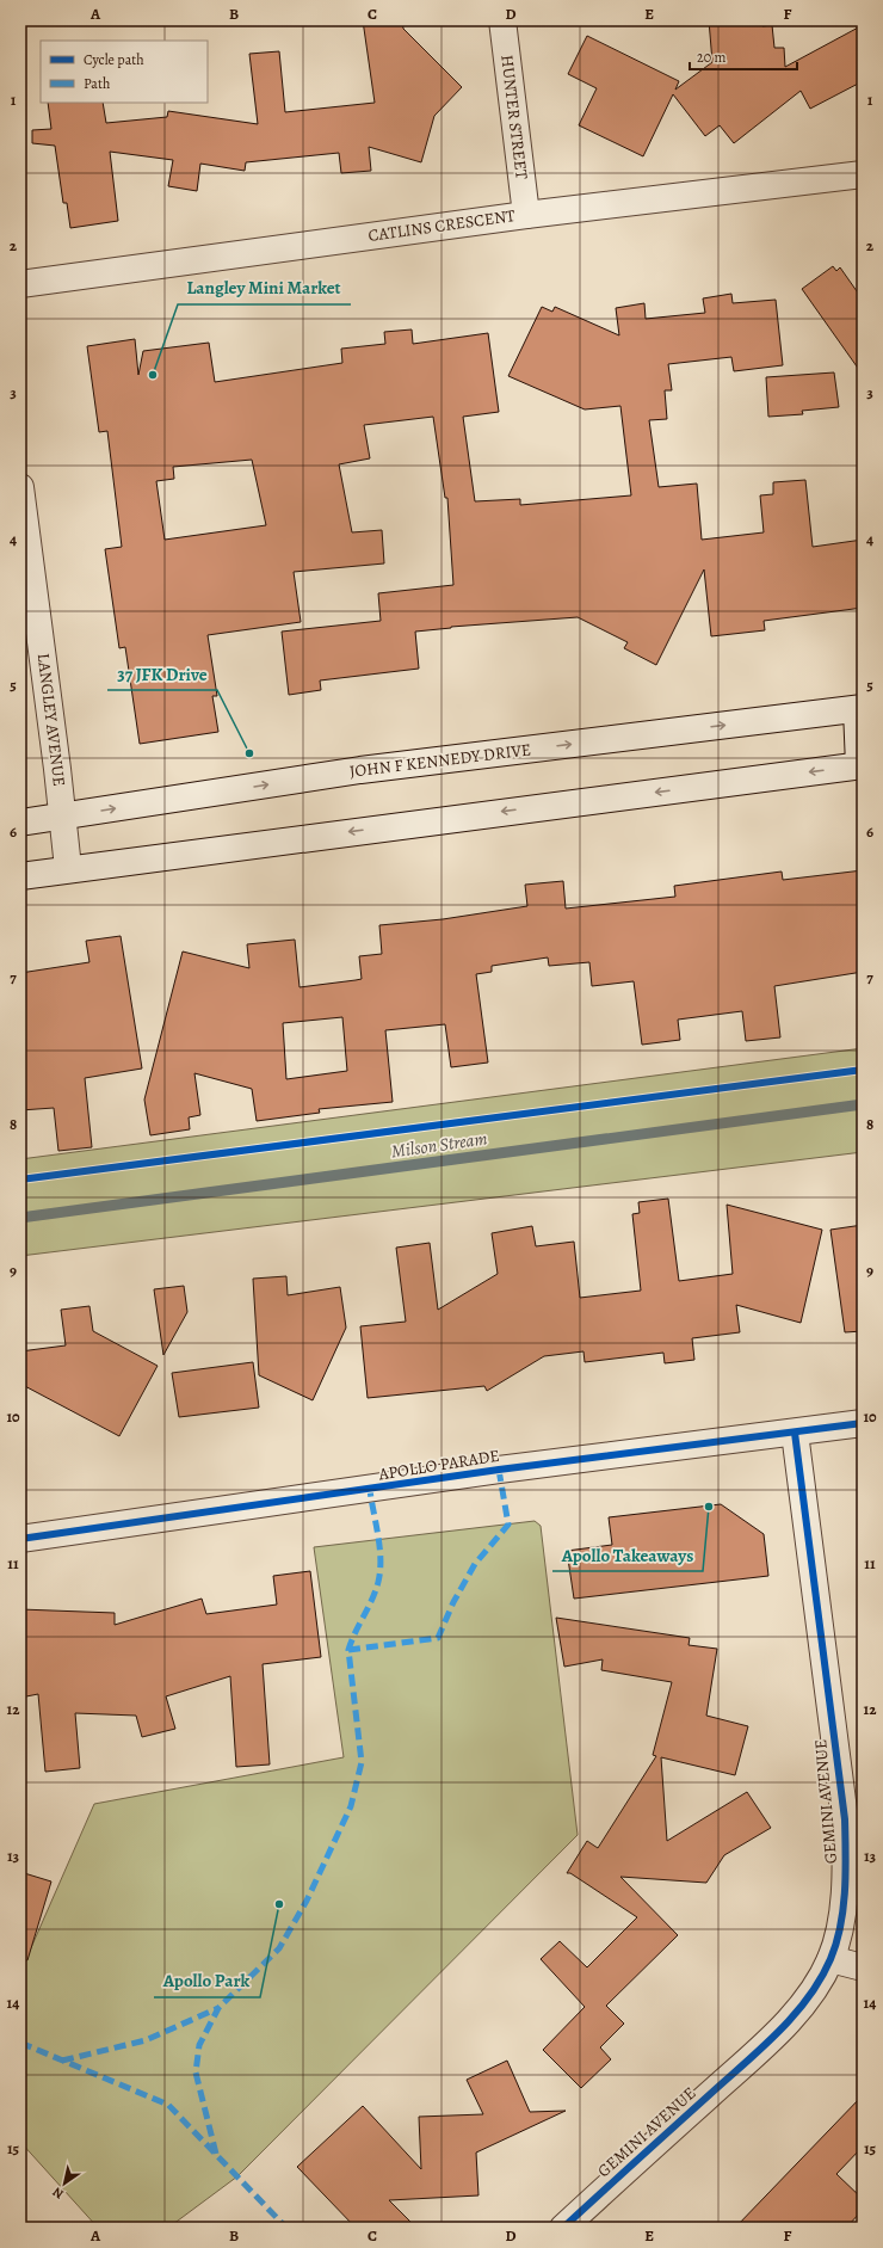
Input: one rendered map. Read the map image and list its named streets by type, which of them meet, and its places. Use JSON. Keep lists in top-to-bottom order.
{
  "streets": {
    "street": [
      "HUNTER STREET",
      "CATLINS CRESCENT",
      "LANGLEY AVENUE",
      "JOHN F KENNEDY DRIVE",
      "APOLLO PARADE",
      "GEMINI AVENUE"
    ]
  },
  "crossings": [
    ["HUNTER STREET", "CATLINS CRESCENT"],
    ["LANGLEY AVENUE", "JOHN F KENNEDY DRIVE"],
    ["APOLLO PARADE", "GEMINI AVENUE"]
  ],
  "water": ["Milson Stream"],
  "places": [
    "Langley Mini Market",
    "37 JFK Drive",
    "Apollo Takeaways",
    "Apollo Park"
  ],
  "legend": ["Cycle path", "Path"],
  "scale_bar": "20 m",
  "north": "bottom left",
  "grid": {
    "columns": [
      "A",
      "B",
      "C",
      "D",
      "E",
      "F"
    ],
    "rows": [
      "1",
      "2",
      "3",
      "4",
      "5",
      "6",
      "7",
      "8",
      "9",
      "10",
      "11",
      "12",
      "13",
      "14",
      "15"
    ]
  }
}
